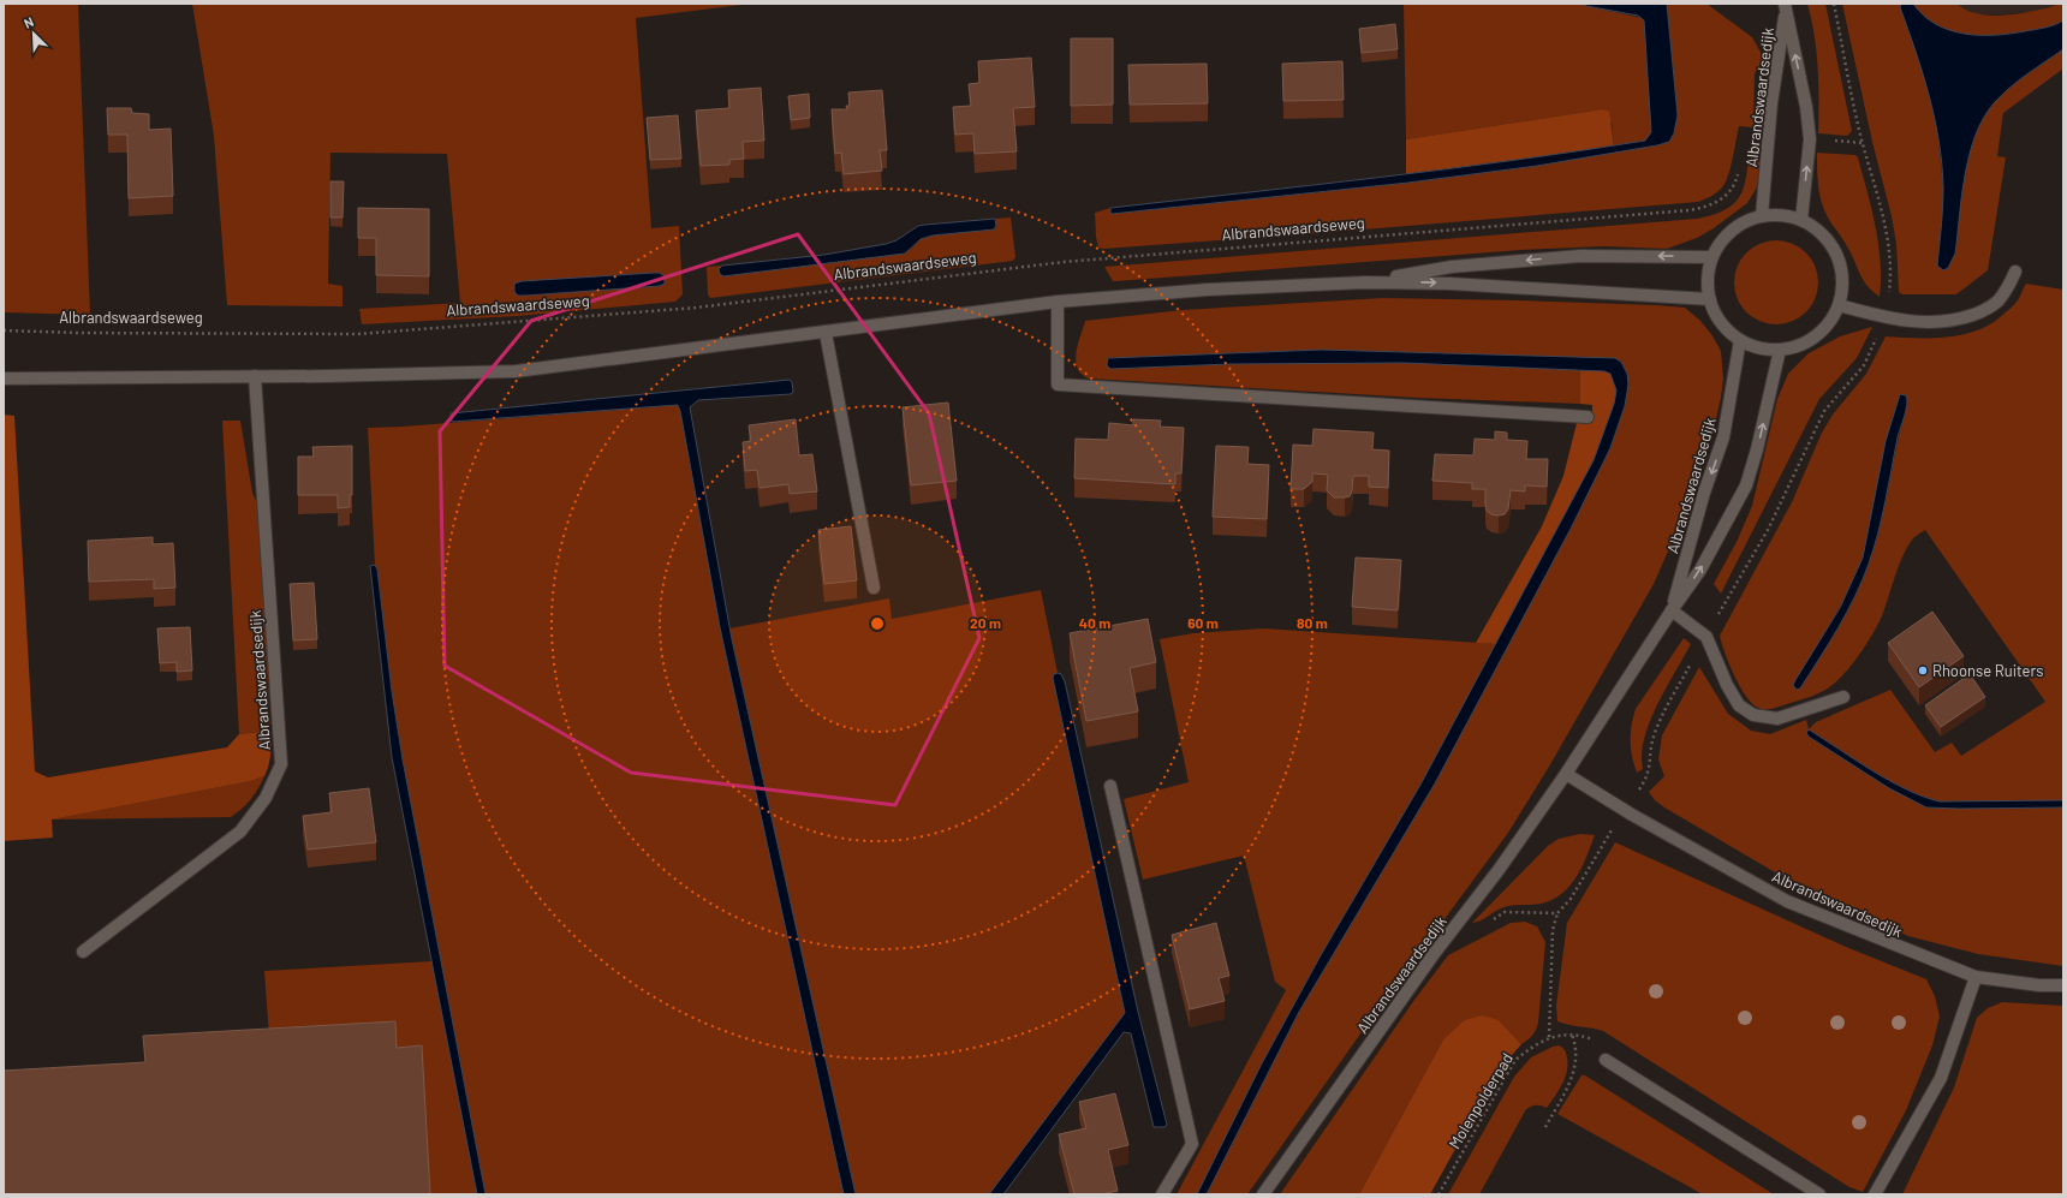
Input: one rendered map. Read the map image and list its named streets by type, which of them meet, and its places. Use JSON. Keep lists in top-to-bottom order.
{
  "streets": {
    "street": ["Albrandswaardsedijk"],
    "path": ["Albrandswaardseweg", "Molenpolderpad"]
  },
  "places": ["Rhoonse Ruiters"],
  "north": "top left",
  "rings": [
    "20 m",
    "40 m",
    "60 m",
    "80 m"
  ]
}
